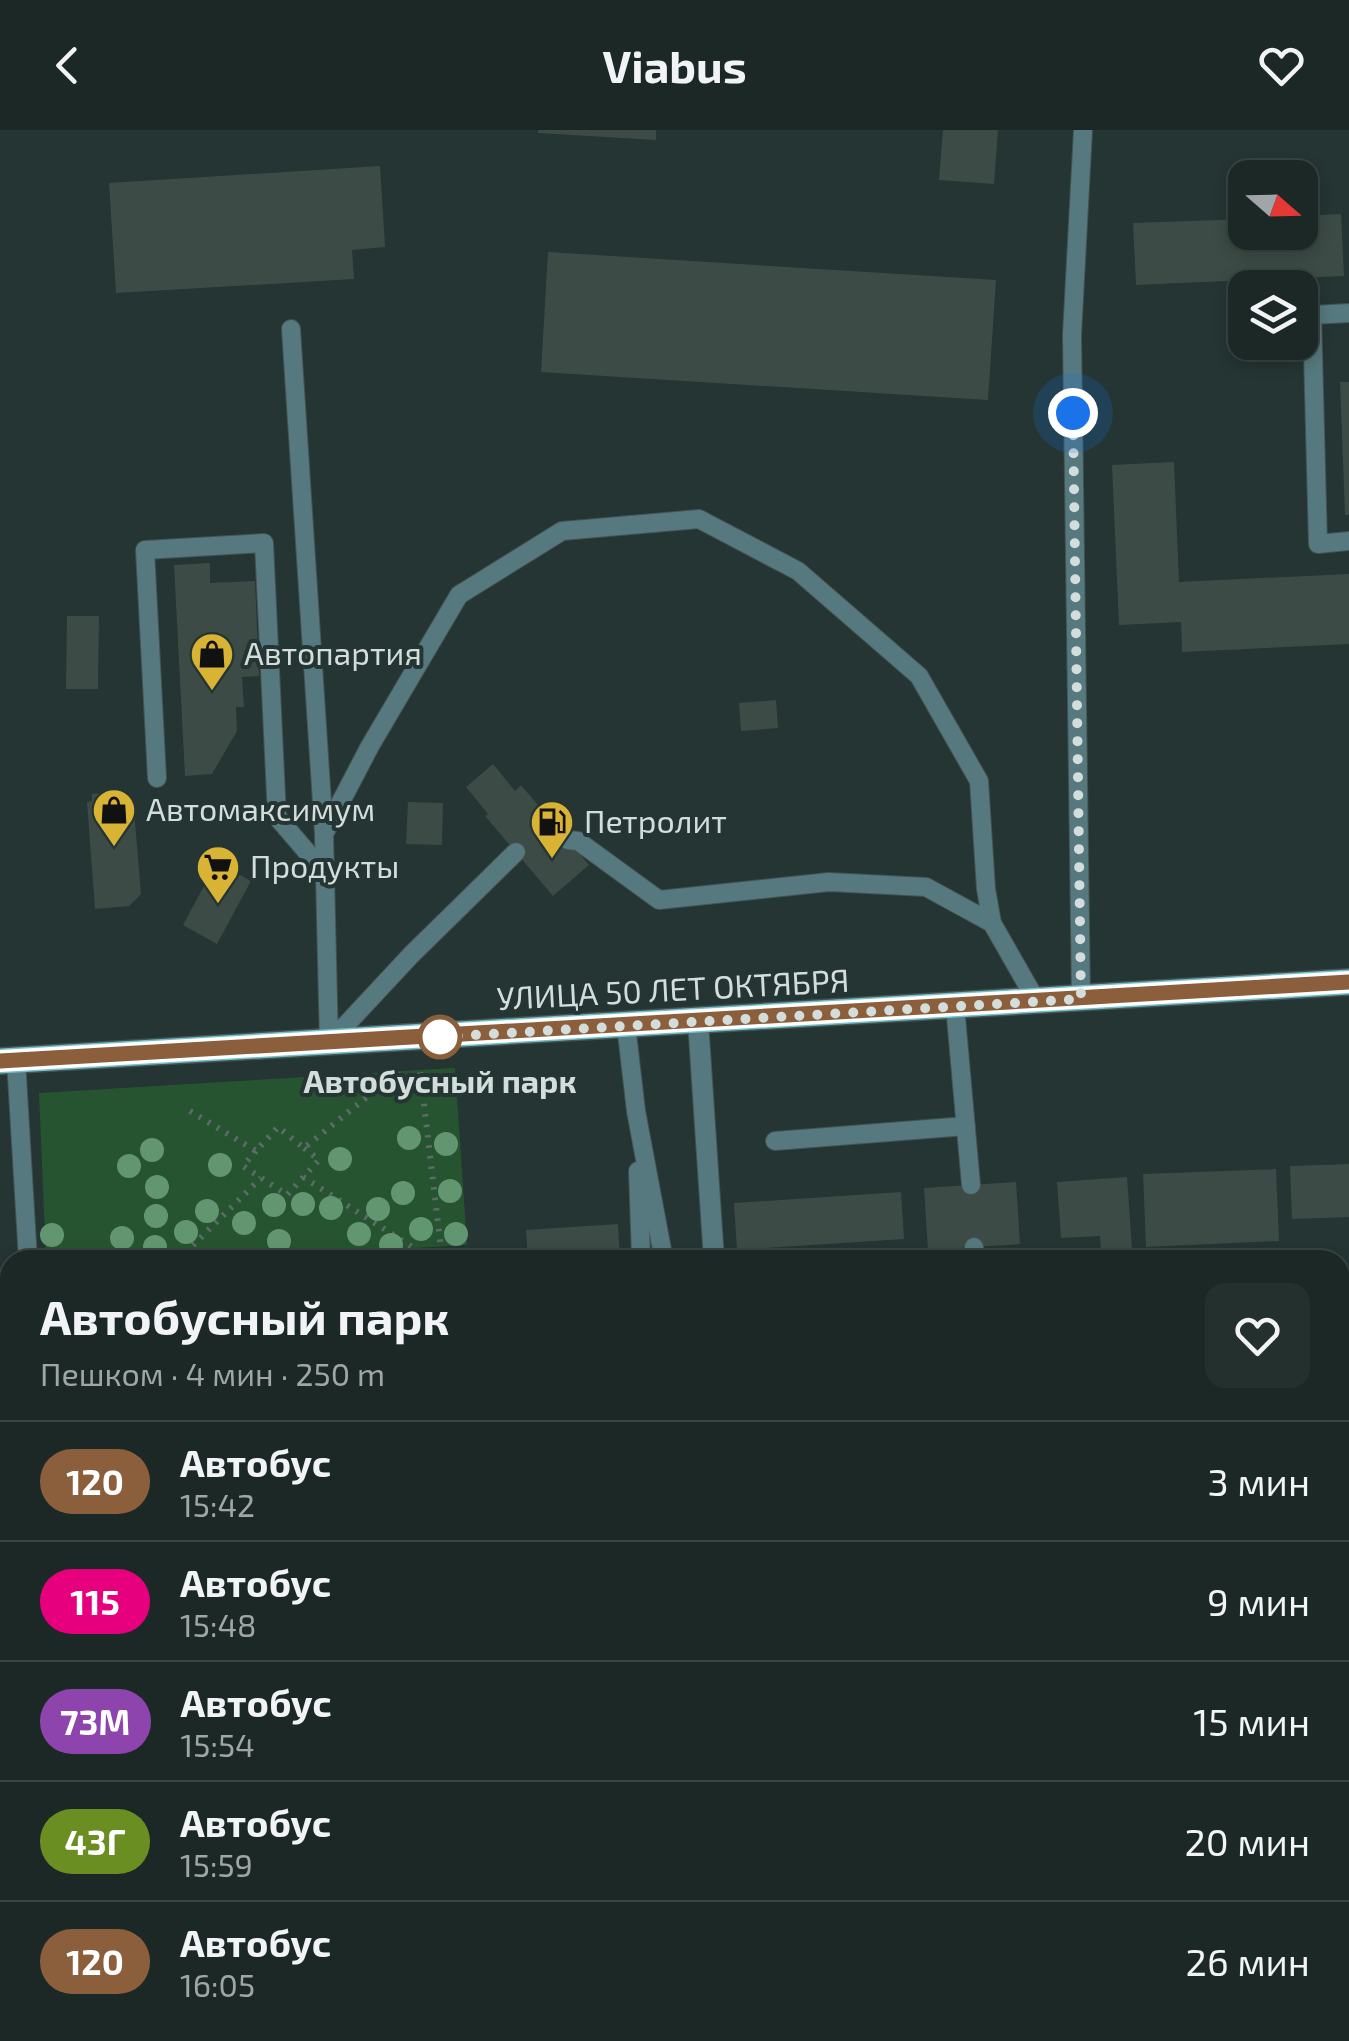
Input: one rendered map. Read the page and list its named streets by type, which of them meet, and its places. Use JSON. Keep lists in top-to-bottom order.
{
  "streets": {
    "main road": ["УЛИЦА 50 ЛЕТ ОКТЯБРЯ"]
  },
  "places": {
    "shop": ["Автопартия", "Автомаксимум"],
    "fuel station": ["Петролит"],
    "supermarket": ["Продукты"],
    "other": ["Автобусный парк"]
  },
  "lines": ["bus line 120"],
  "north": "right",
  "page": {
    "header": "Viabus",
    "heading": ["Автобусный парк", "Пешком · 4 мин · 250 m"],
    "list": [
      {
        "mark": "120",
        "name": "Автобус",
        "note": "15:42",
        "value": "3 мин"
      },
      {
        "mark": "115",
        "name": "Автобус",
        "note": "15:48",
        "value": "9 мин"
      },
      {
        "mark": "73М",
        "name": "Автобус",
        "note": "15:54",
        "value": "15 мин"
      },
      {
        "mark": "43Г",
        "name": "Автобус",
        "note": "15:59",
        "value": "20 мин"
      },
      {
        "mark": "120",
        "name": "Автобус",
        "note": "16:05",
        "value": "26 мин"
      }
    ]
  }
}
